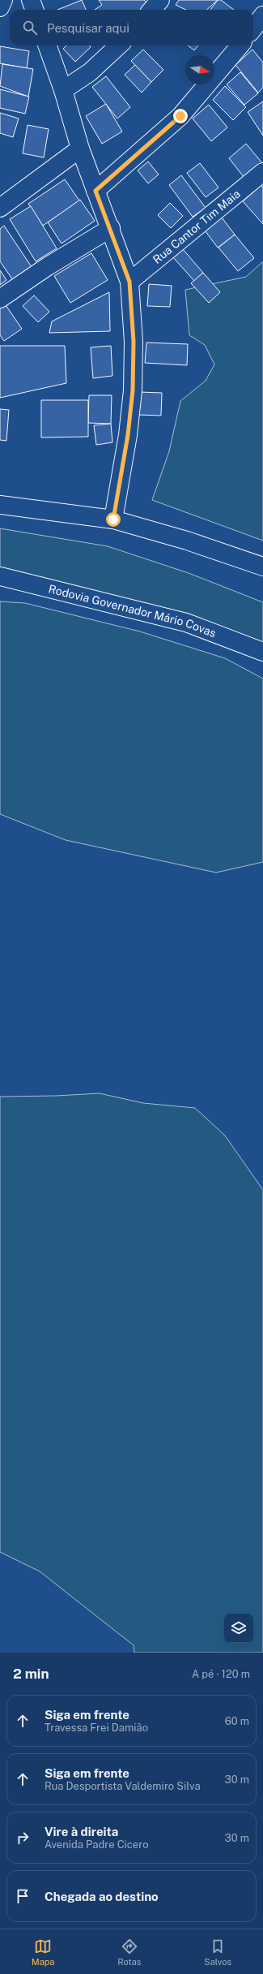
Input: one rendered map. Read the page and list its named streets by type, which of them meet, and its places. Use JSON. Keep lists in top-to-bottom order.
{
  "streets": {
    "main road": ["Rua Cantor Tim Maia", "Rodovia Governador Mário Covas"]
  },
  "north": "right",
  "page": {
    "search": "Pesquisar aqui",
    "heading": ["2 min", "A pé · 120 m"],
    "list": [
      ["Siga em frente", "Travessa Frei Damião", "60 m"],
      ["Siga em frente", "Rua Desportista Valdemiro Silva", "30 m"],
      ["Vire à direita", "Avenida Padre Cicero", "30 m"],
      "Chegada ao destino"
    ],
    "nav": ["Mapa", "Rotas", "Salvos"]
  }
}
